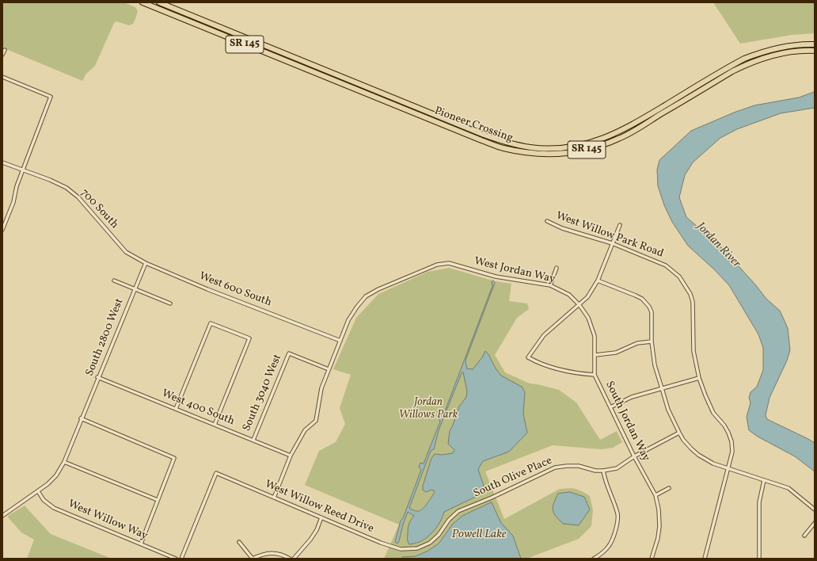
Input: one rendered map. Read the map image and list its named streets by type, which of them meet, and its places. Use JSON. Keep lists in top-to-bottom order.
{
  "streets": {
    "highway": ["SR 145", "Pioneer Crossing"],
    "street": [
      "700 South",
      "West Willow Park Road",
      "West Jordan Way",
      "West 600 South",
      "South 2800 West",
      "South 3040 West",
      "West 400 South",
      "South Jordan Way",
      "South Olive Place",
      "West Willow Reed Drive",
      "West Willow Way"
    ]
  },
  "crossings": [
    ["700 South", "West 600 South"],
    ["West Jordan Way", "West 600 South"],
    ["West Jordan Way", "South Jordan Way"],
    ["West 600 South", "South 2800 West"],
    ["South 2800 West", "West 400 South"],
    ["South 2800 West", "West Willow Way"],
    ["South 3040 West", "West 400 South"],
    ["South Jordan Way", "South Olive Place"],
    ["South Olive Place", "West Willow Reed Drive"]
  ],
  "water": ["Jordan River", "Powell Lake"],
  "parks": ["Jordan Willows Park"]
}
